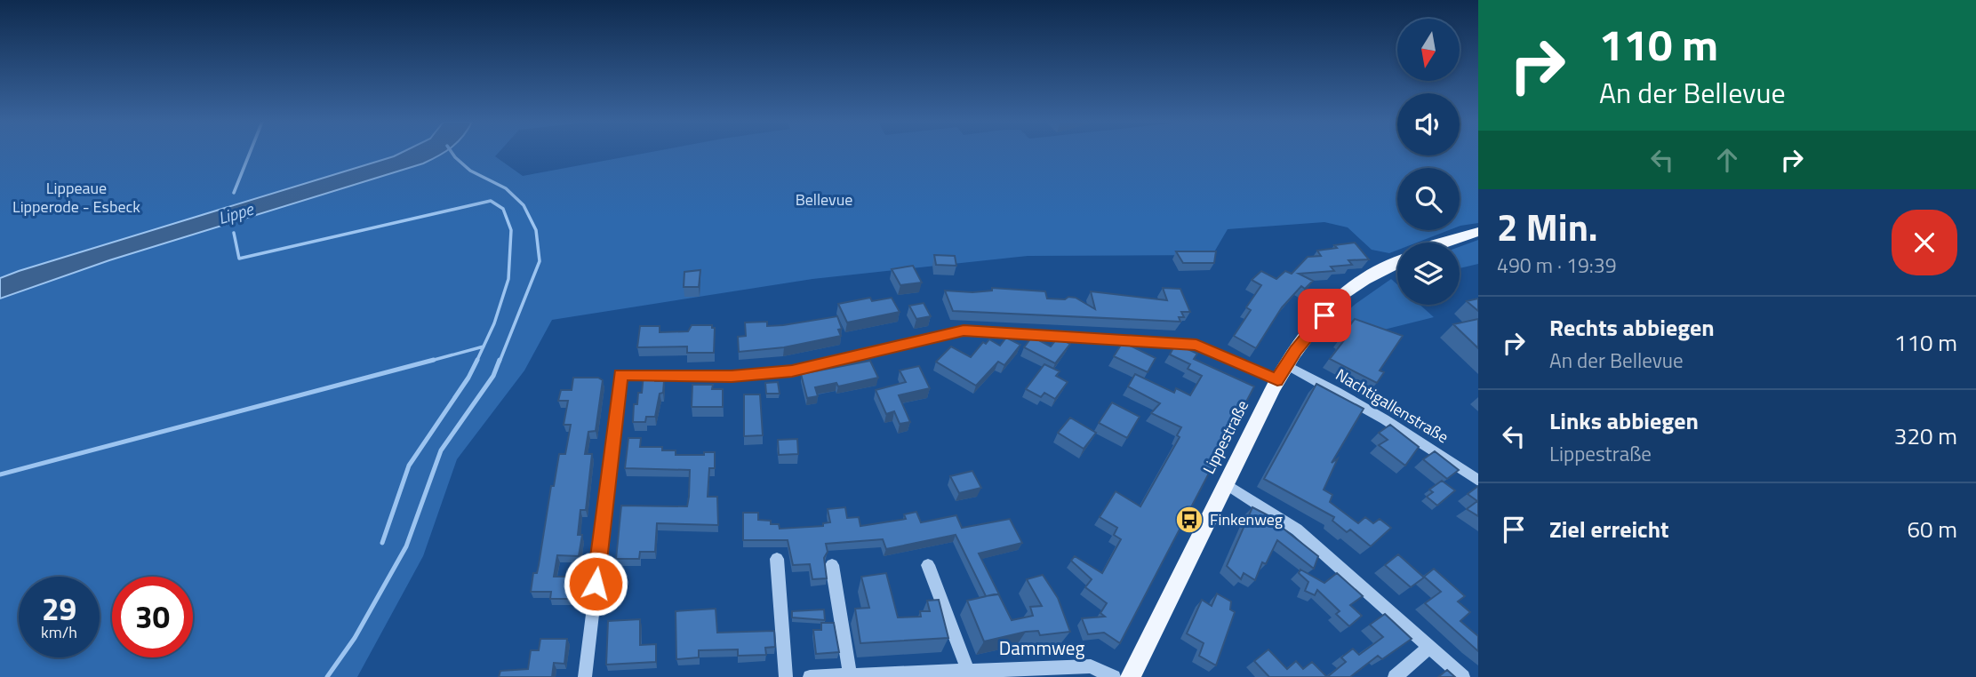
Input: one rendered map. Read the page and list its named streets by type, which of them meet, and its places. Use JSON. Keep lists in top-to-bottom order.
{
  "streets": {
    "main road": ["Lippestraße"],
    "street": ["Nachtigallenstraße", "Dammweg"]
  },
  "crossings": [
    ["Nachtigallenstraße", "Lippestraße"]
  ],
  "water": ["Lippe"],
  "parks": ["Lippeaue Lipperode - Esbeck", "Bellevue"],
  "places": {
    "bus stop": ["Finkenweg"]
  },
  "north": "bottom",
  "page": {
    "turn": ["110 m", "An der Bellevue"],
    "heading": ["2 Min.", "490 m · 19:39"],
    "list": [
      {
        "name": "Rechts abbiegen",
        "note": "An der Bellevue",
        "value": "110 m"
      },
      {
        "name": "Links abbiegen",
        "note": "Lippestraße",
        "value": "320 m"
      },
      {
        "name": "Ziel erreicht",
        "value": "60 m"
      }
    ],
    "speed": "29 km/h",
    "limit": "30"
  }
}
